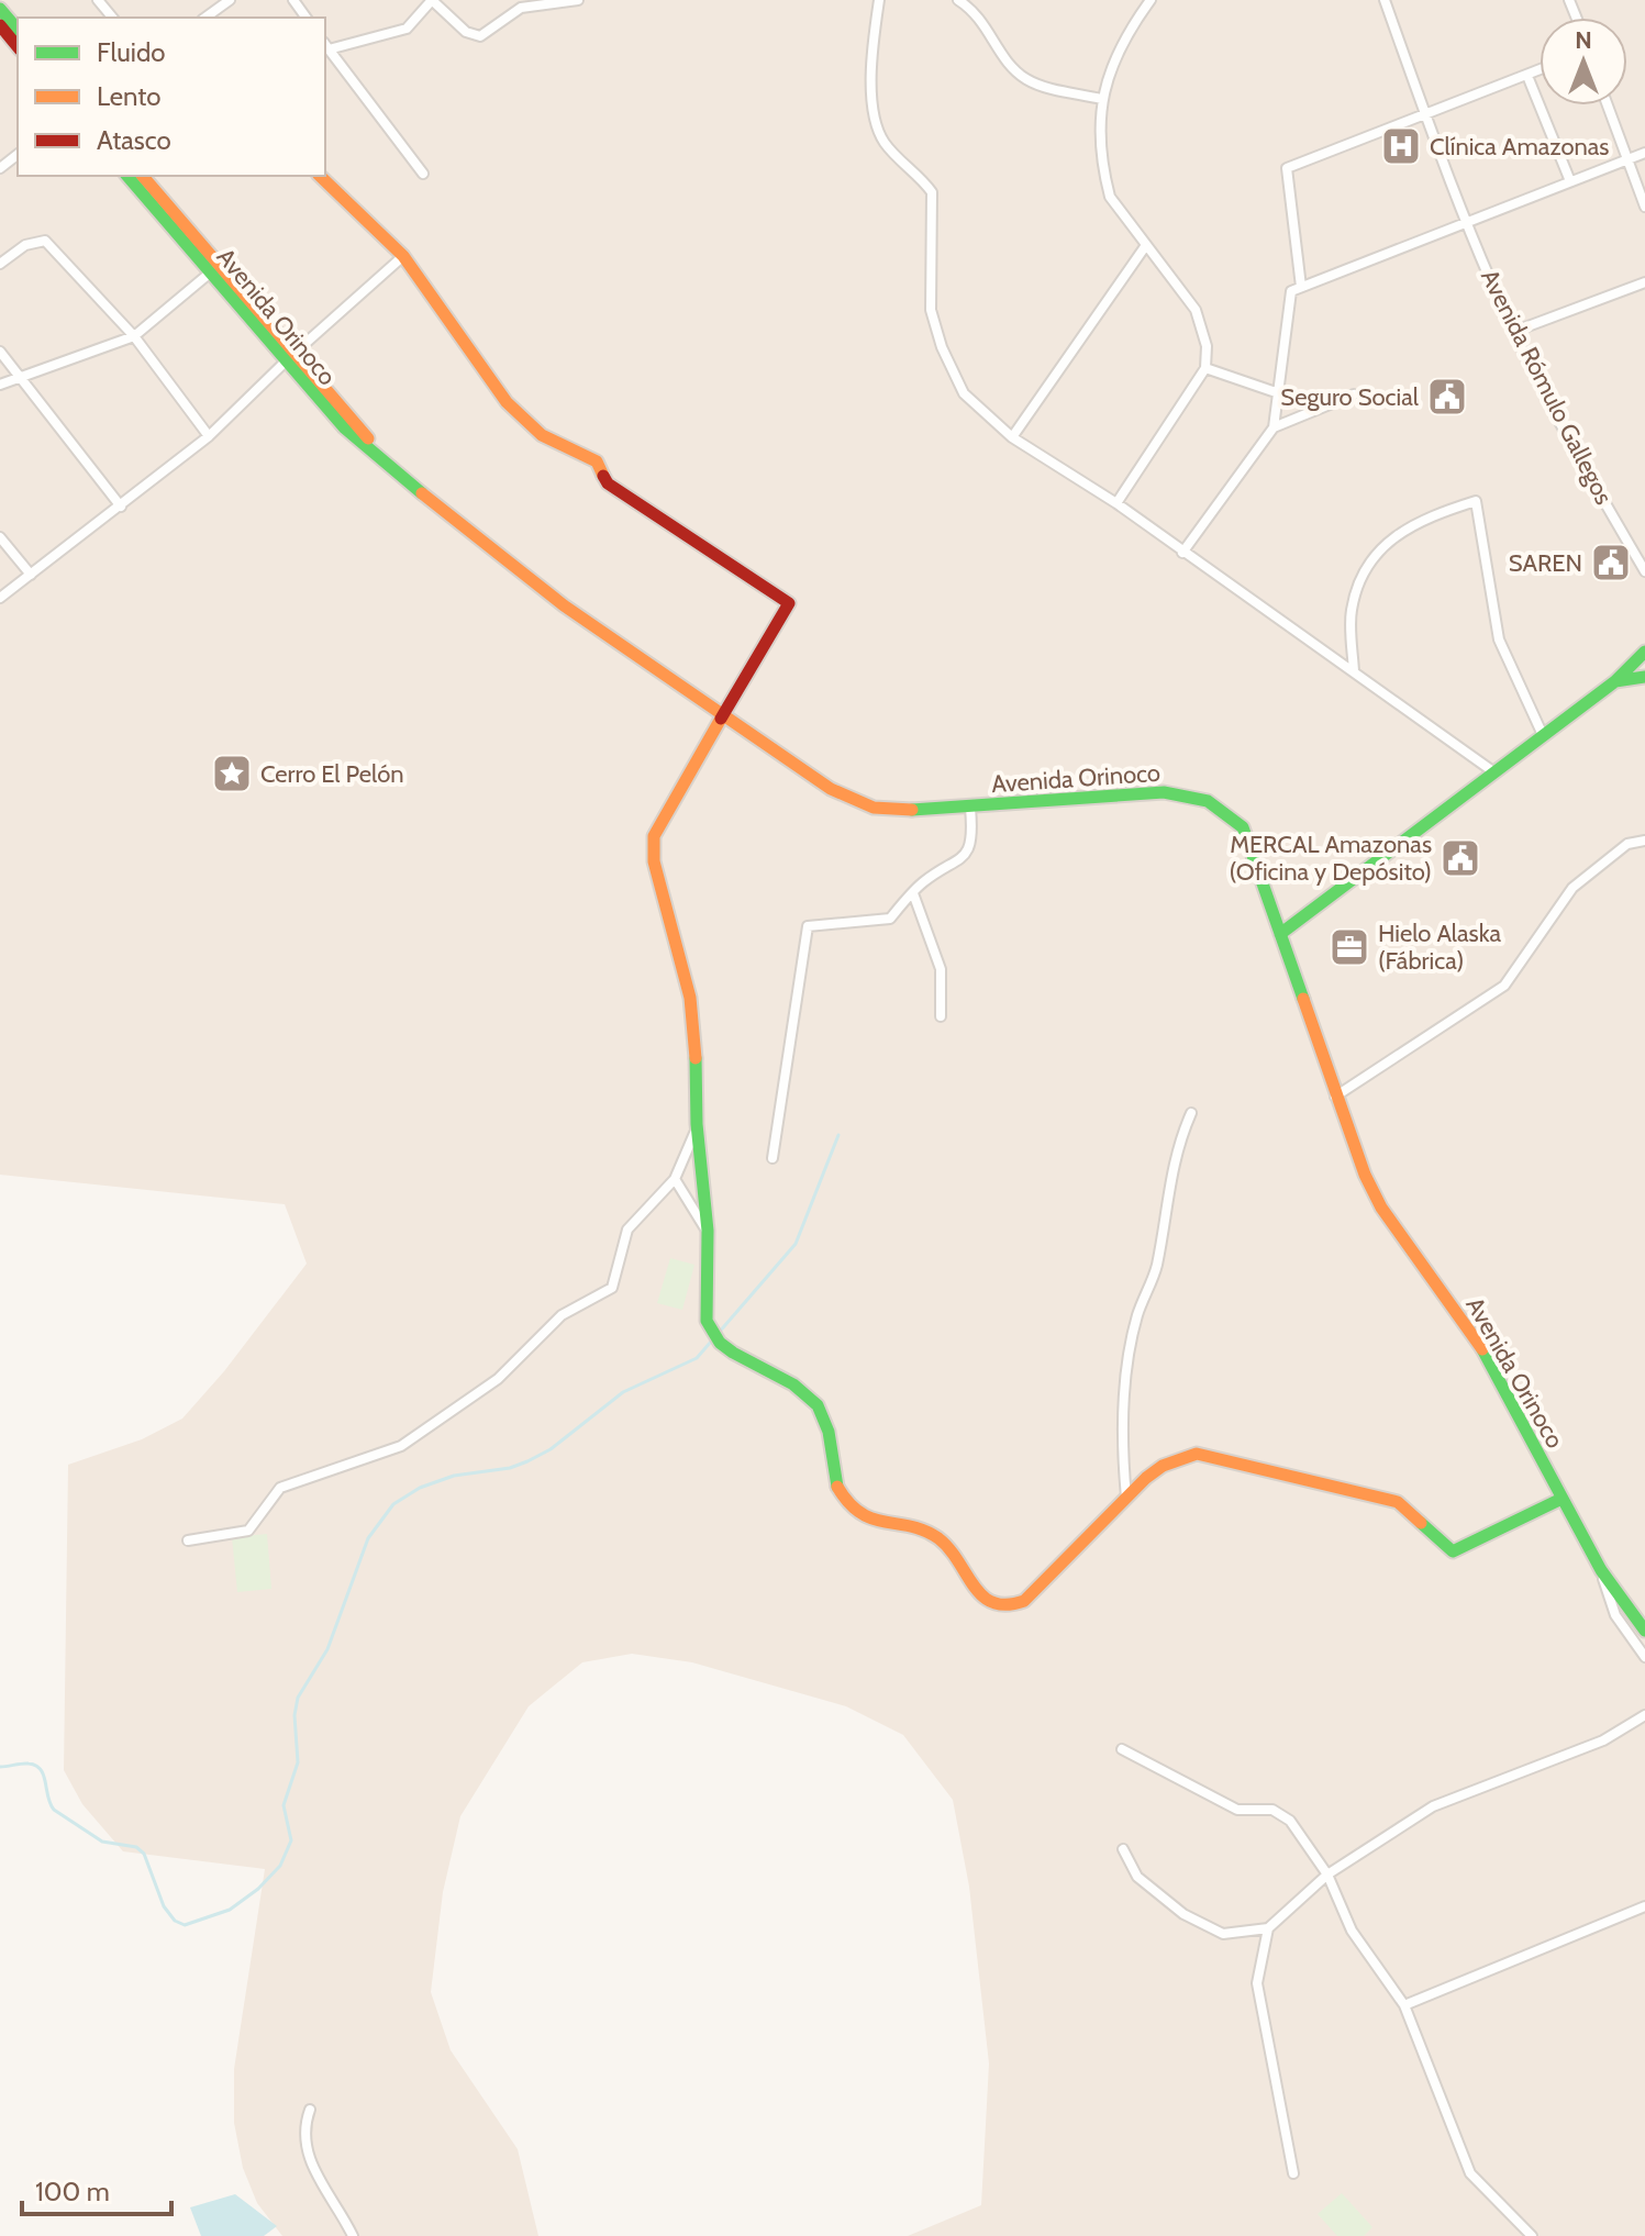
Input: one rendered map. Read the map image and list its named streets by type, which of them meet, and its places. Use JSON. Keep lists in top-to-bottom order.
{
  "streets": {
    "street": ["Avenida Orinoco", "Avenida Rómulo Gallegos"]
  },
  "places": {
    "hospital": ["Clínica Amazonas"],
    "public building": ["Seguro Social", "SAREN", "MERCAL Amazonas (Oficina y Depósito)"],
    "place": ["Cerro El Pelón"],
    "office": ["Hielo Alaska (Fábrica)"]
  },
  "legend": ["Fluido", "Lento", "Atasco"],
  "scale_bar": "100 m",
  "north": "top"
}
